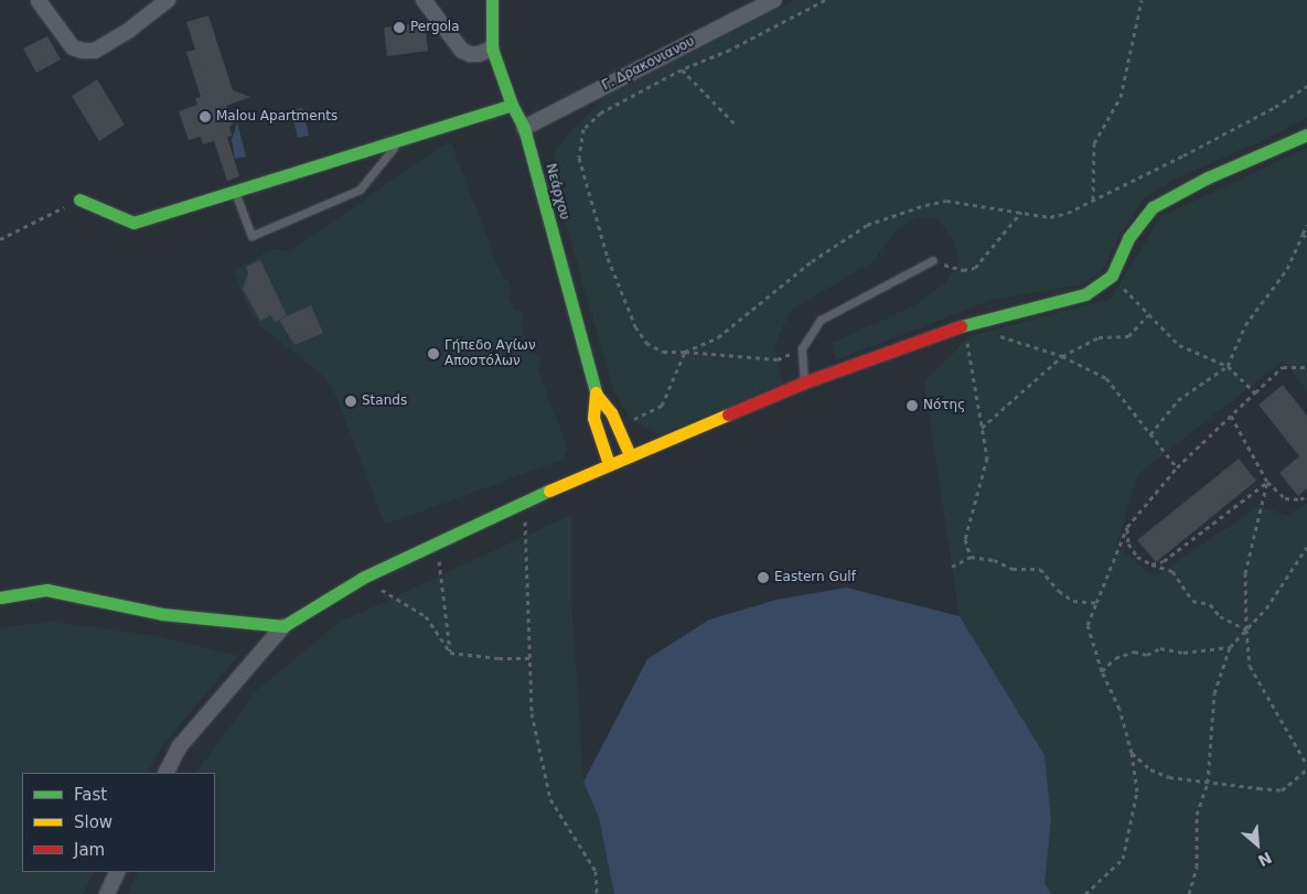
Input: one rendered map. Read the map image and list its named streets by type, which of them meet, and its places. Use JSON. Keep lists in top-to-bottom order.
{
  "streets": {
    "street": ["Γ. Δρακονιανου", "Νεάρχου"]
  },
  "crossings": [
    ["Γ. Δρακονιανου", "Νεάρχου"]
  ],
  "places": [
    "Pergola",
    "Malou Apartments",
    "Γήπεδο Αγίων Αποστόλων",
    "Stands",
    "Νότης",
    "Eastern Gulf"
  ],
  "legend": ["Fast", "Slow", "Jam"],
  "north": "bottom right"
}
